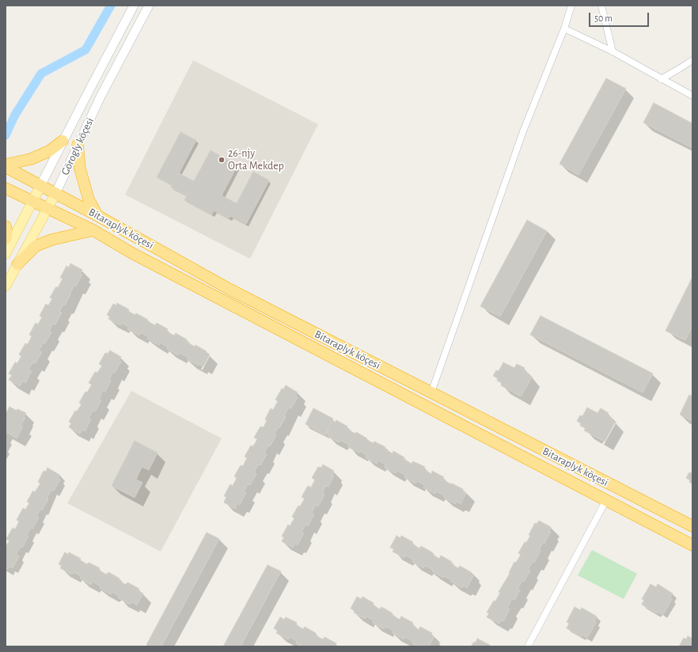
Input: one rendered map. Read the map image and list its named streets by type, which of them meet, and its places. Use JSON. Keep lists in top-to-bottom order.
{
  "streets": {
    "highway": ["Bitaraplyk köçesi"],
    "main road": ["Görogly köçesi"]
  },
  "crossings": [
    ["Görogly köçesi", "Bitaraplyk köçesi"]
  ],
  "places": ["26-njy Orta Mekdep"],
  "scale_bar": "50 m"
}
